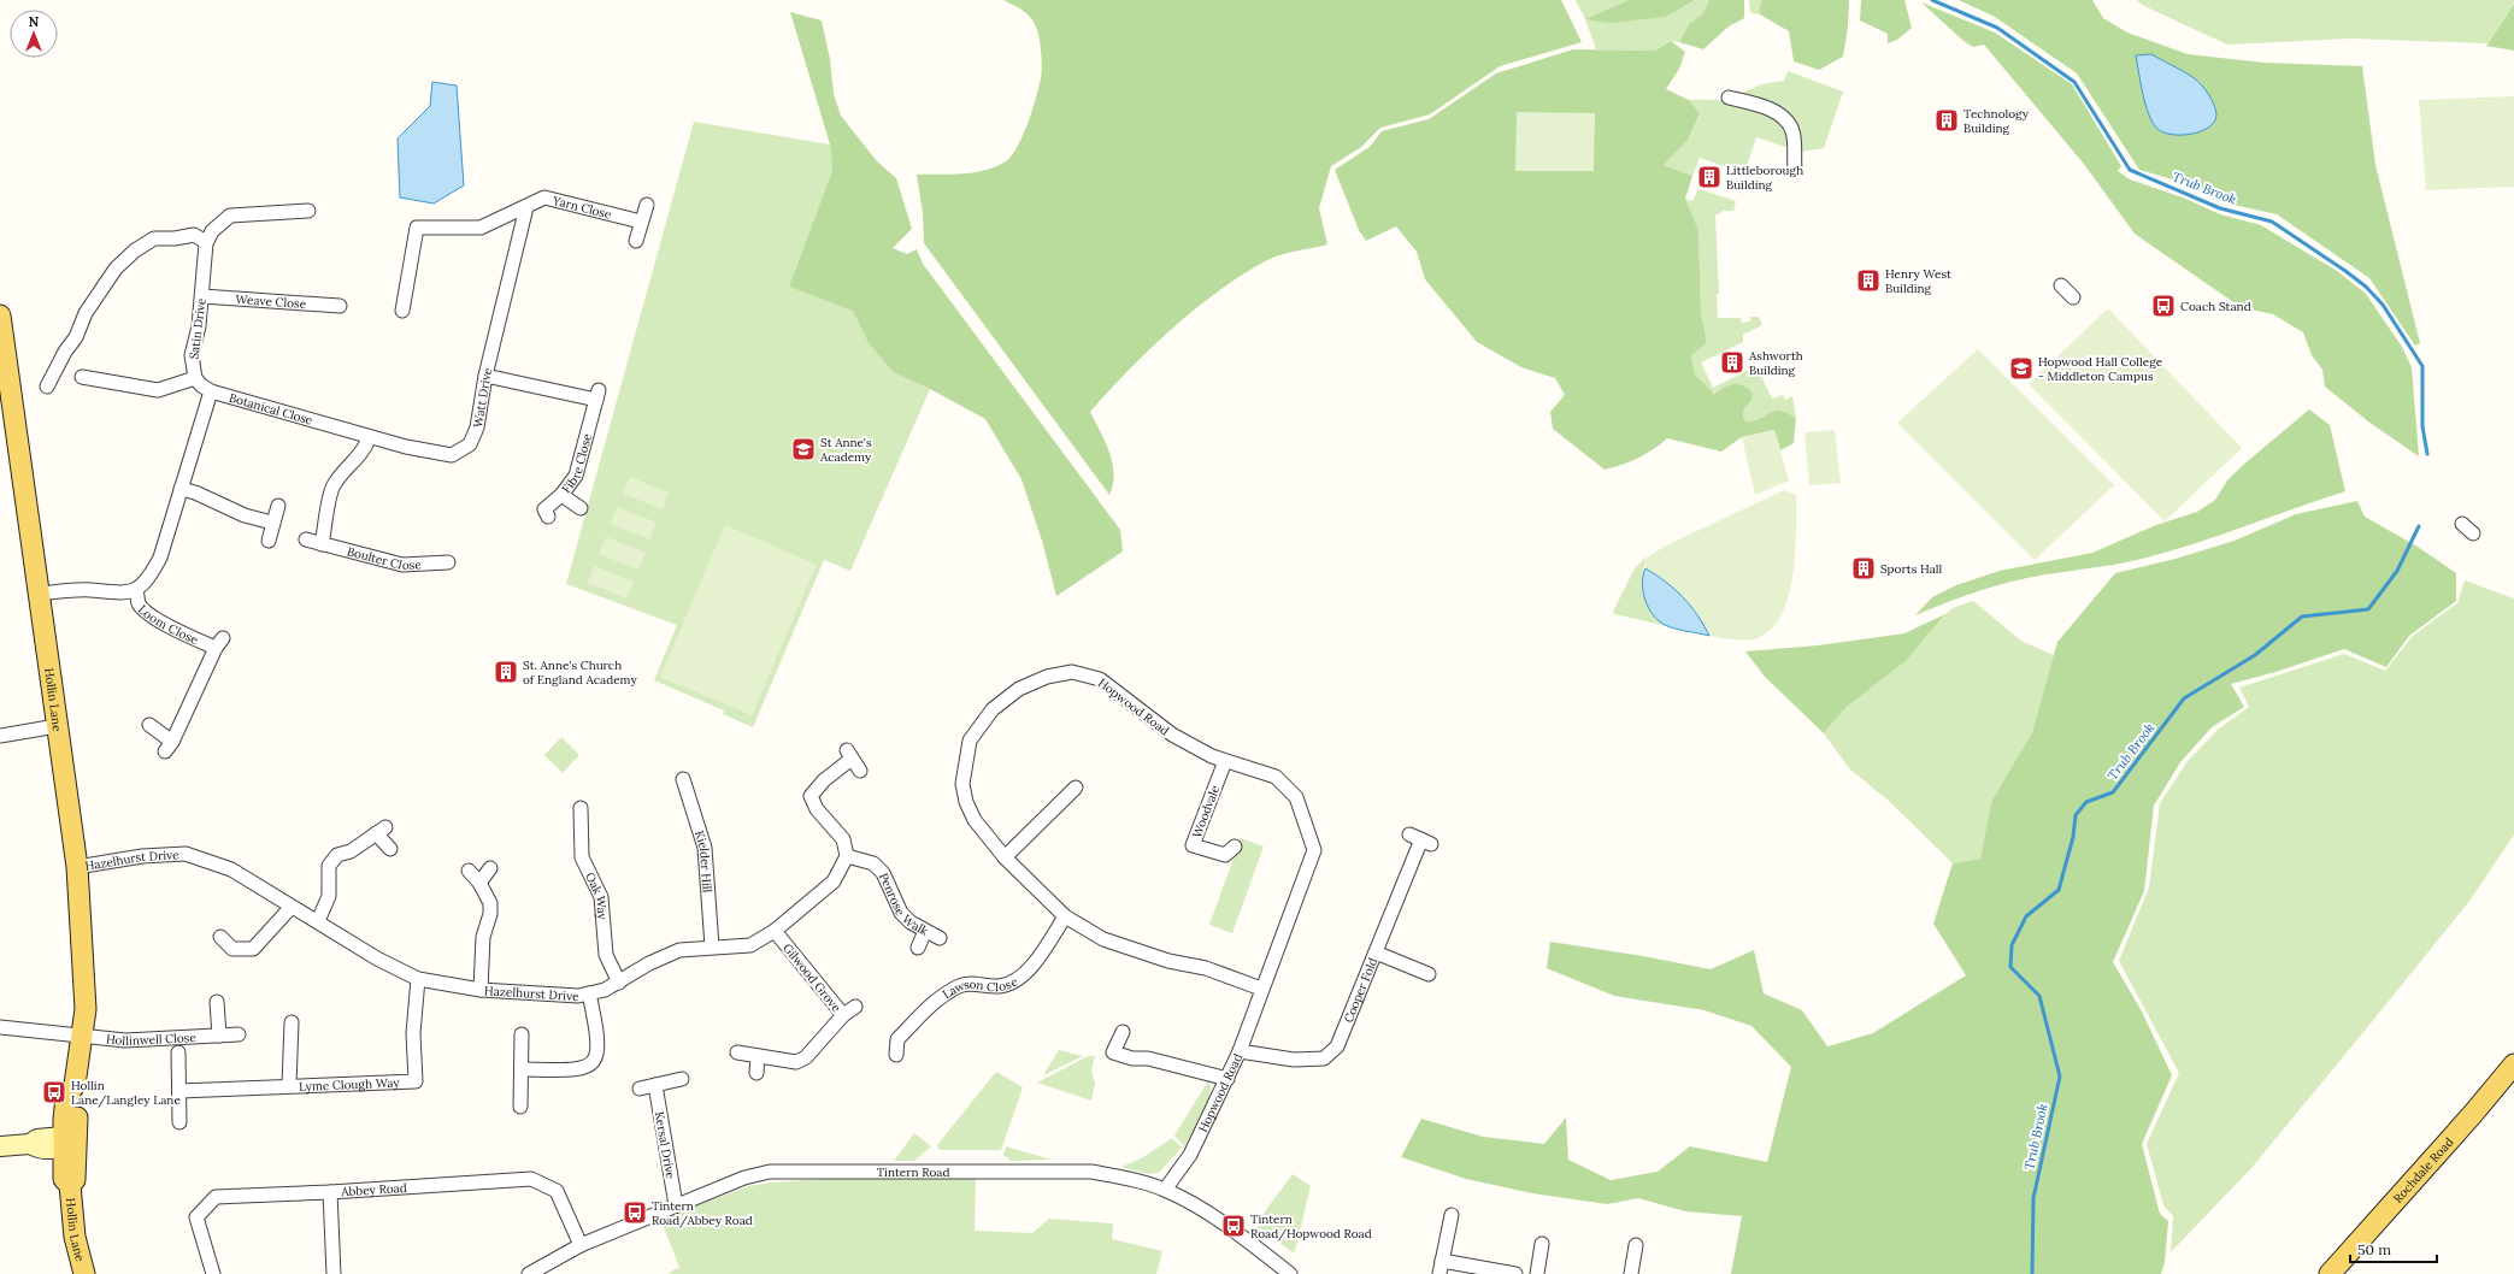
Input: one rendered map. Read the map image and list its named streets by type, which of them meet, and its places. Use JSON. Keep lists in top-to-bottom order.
{
  "streets": {
    "main road": ["Hollin Lane", "Rochdale Road"],
    "street": [
      "Yarn Close",
      "Weave Close",
      "Satin Drive",
      "Watt Drive",
      "Botanical Close",
      "Fibre Close",
      "Boulter Close",
      "Loom Close",
      "Hopwood Road",
      "Woodvale",
      "Hazelhurst Drive",
      "Kielder Hill",
      "Oak Way",
      "Penrose Walk",
      "Gilwood Grove",
      "Lawson Close",
      "Cooper Fold",
      "Hollinwell Close",
      "Lyme Clough Way",
      "Kersal Drive",
      "Tintern Road",
      "Abbey Road"
    ]
  },
  "crossings": [
    ["Yarn Close", "Watt Drive"],
    ["Weave Close", "Satin Drive"],
    ["Watt Drive", "Botanical Close"],
    ["Watt Drive", "Fibre Close"],
    ["Hollin Lane", "Hazelhurst Drive"],
    ["Hollin Lane", "Hollinwell Close"],
    ["Hopwood Road", "Woodvale"],
    ["Hopwood Road", "Lawson Close"],
    ["Hopwood Road", "Cooper Fold"],
    ["Hopwood Road", "Tintern Road"],
    ["Hazelhurst Drive", "Kielder Hill"],
    ["Hazelhurst Drive", "Oak Way"],
    ["Hazelhurst Drive", "Penrose Walk"],
    ["Hazelhurst Drive", "Gilwood Grove"],
    ["Hazelhurst Drive", "Lyme Clough Way"],
    ["Kersal Drive", "Tintern Road"],
    ["Tintern Road", "Abbey Road"]
  ],
  "water": ["Trub Brook"],
  "places": {
    "building": [
      "Technology Building",
      "Littleborough Building",
      "Henry West Building",
      "Ashworth Building",
      "Sports Hall",
      "St. Anne's Church of England Academy"
    ],
    "bus stop": [
      "Coach Stand",
      "Hollin Lane/Langley Lane",
      "Tintern Road/Abbey Road",
      "Tintern Road/Hopwood Road"
    ],
    "school or university": ["Hopwood Hall College - Middleton Campus", "St Anne's Academy"]
  },
  "scale_bar": "50 m",
  "north": "top"
}
